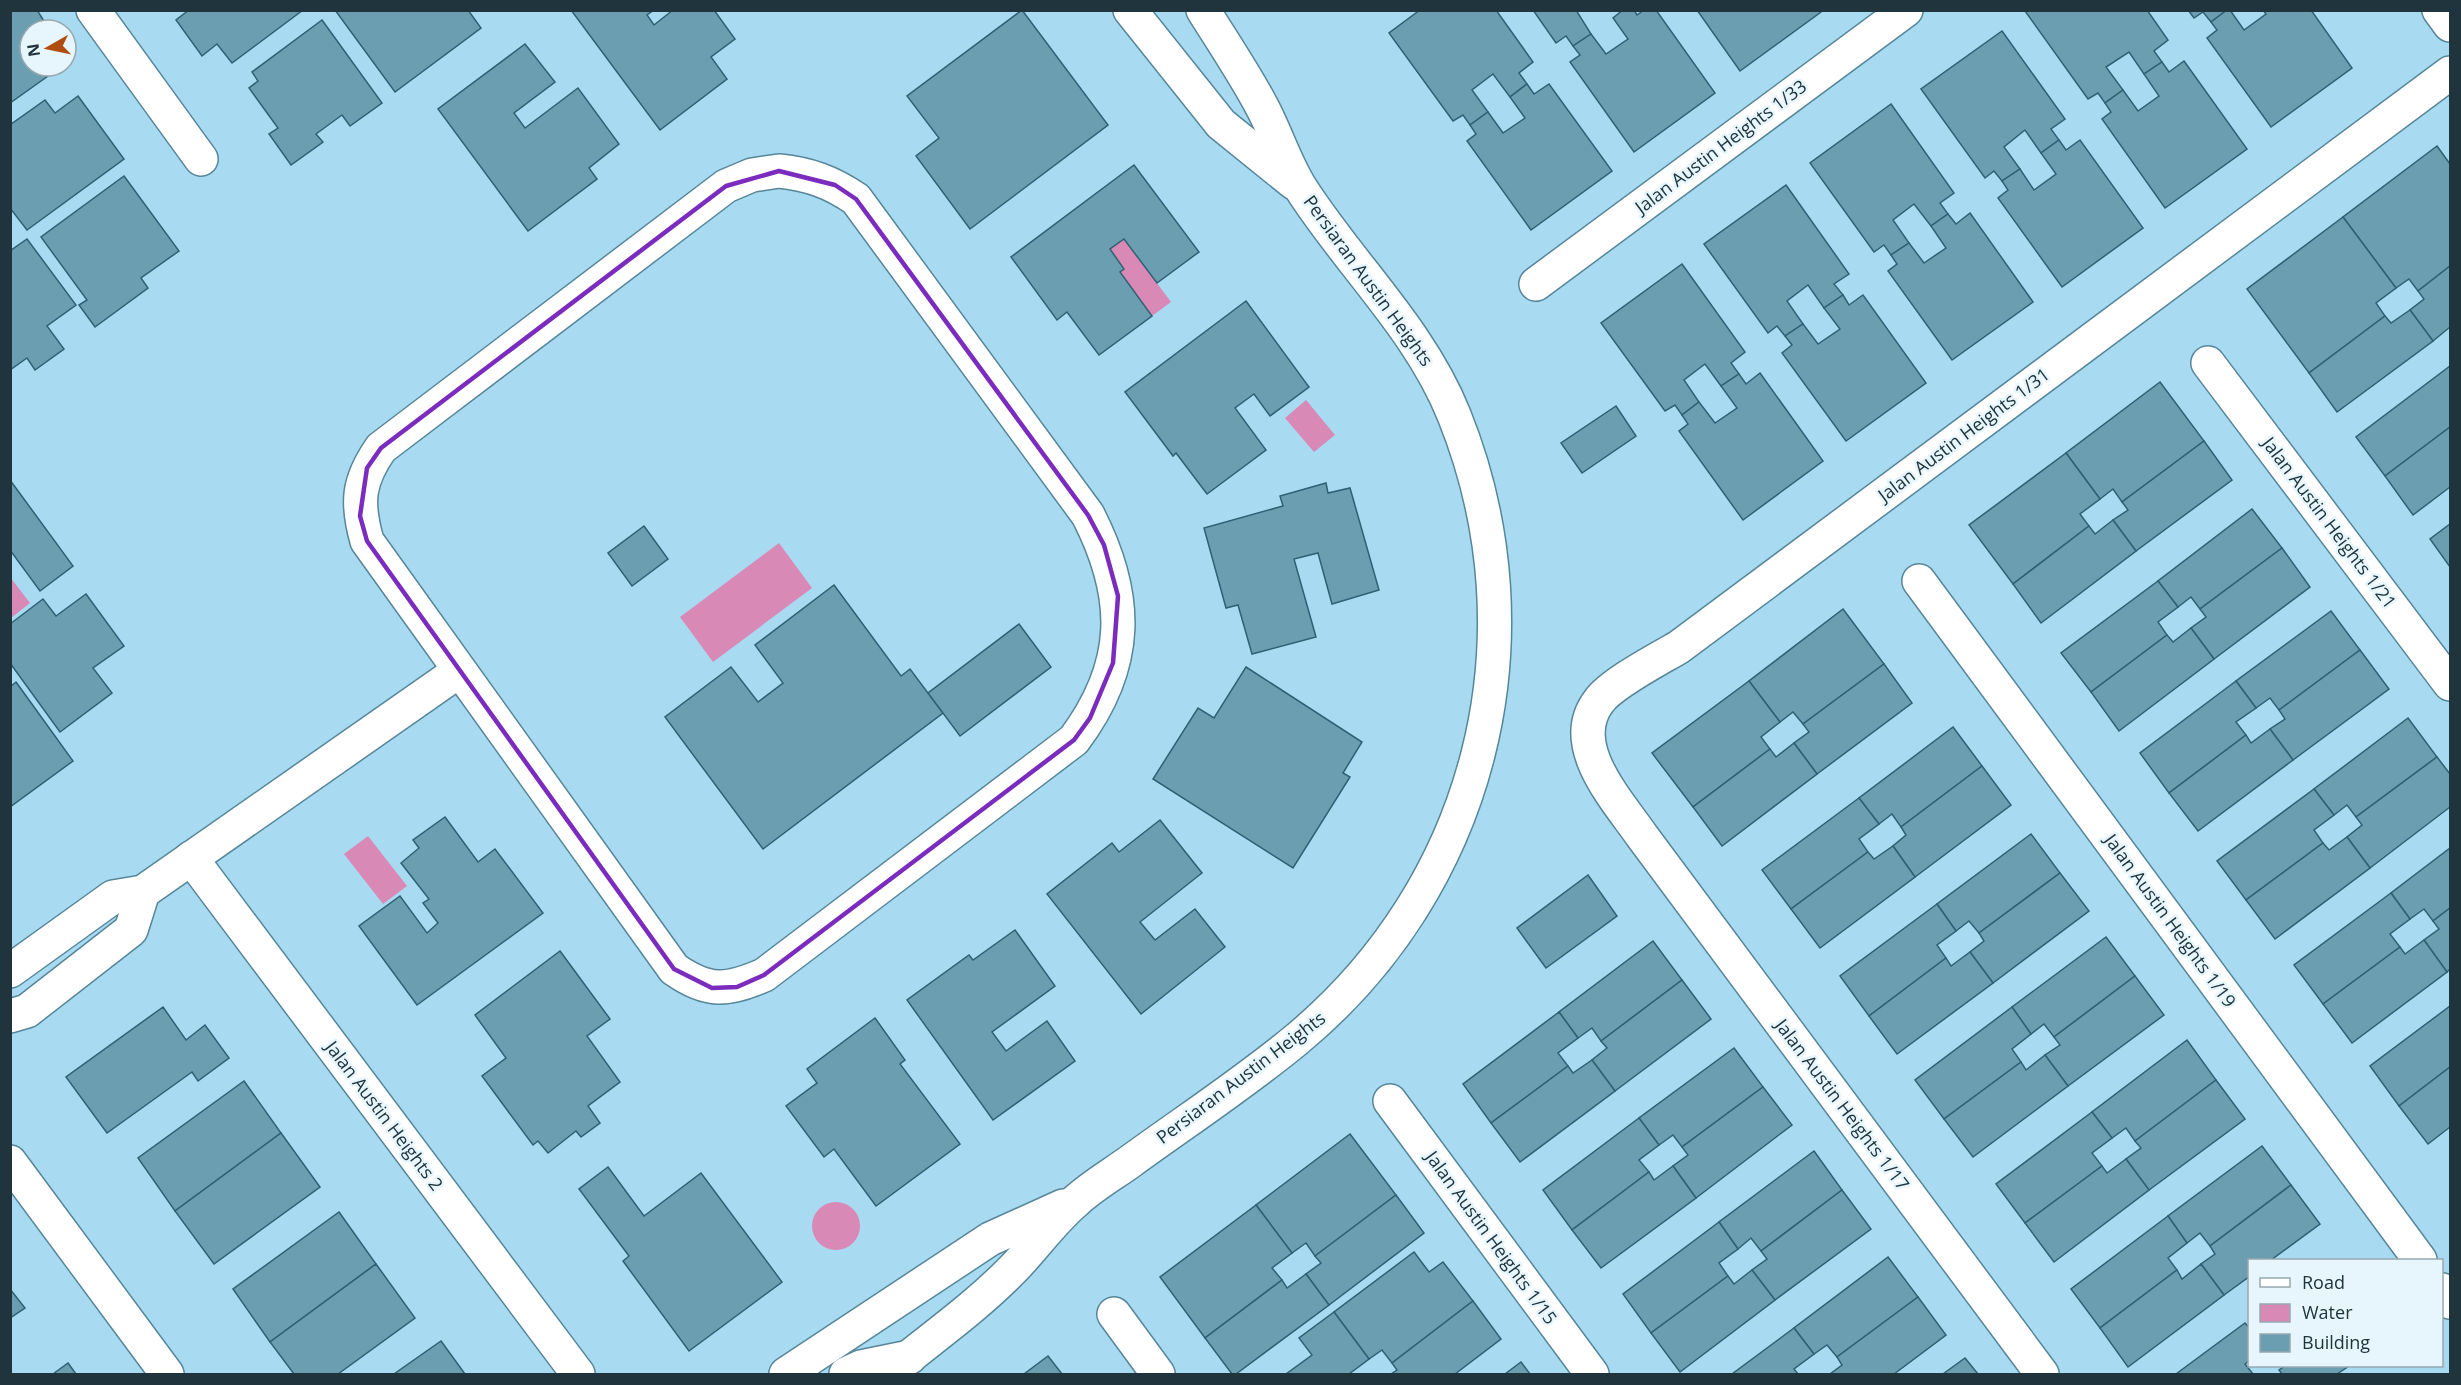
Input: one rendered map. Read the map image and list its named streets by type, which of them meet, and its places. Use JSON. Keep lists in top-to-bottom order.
{
  "streets": {
    "street": [
      "Jalan Austin Heights 1/33",
      "Persiaran Austin Heights",
      "Jalan Austin Heights 1/31",
      "Jalan Austin Heights 1/21",
      "Jalan Austin Heights 1/19",
      "Jalan Austin Heights 1/17",
      "Jalan Austin Heights 2",
      "Jalan Austin Heights 1/15"
    ]
  },
  "crossings": [
    ["Jalan Austin Heights 1/31", "Jalan Austin Heights 1/17"]
  ],
  "legend": ["Road", "Water", "Building"],
  "north": "left"
}
